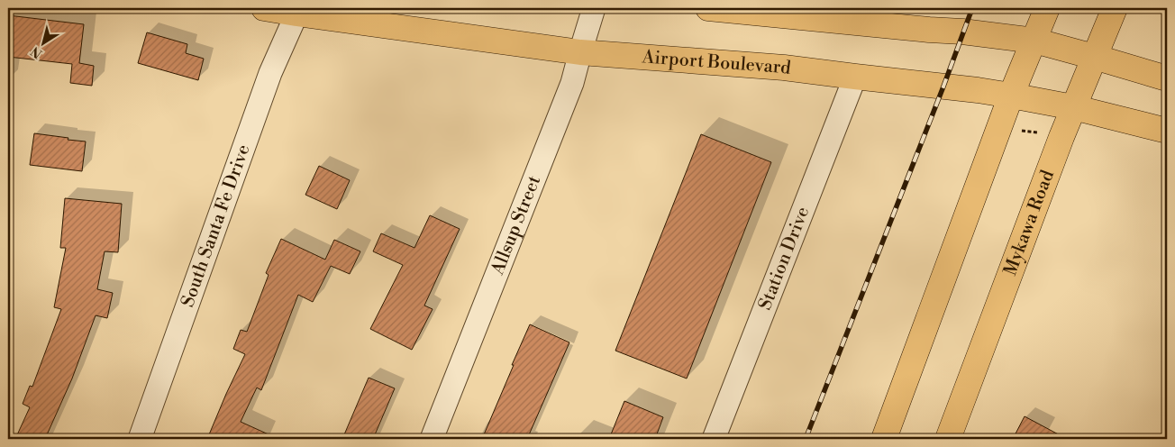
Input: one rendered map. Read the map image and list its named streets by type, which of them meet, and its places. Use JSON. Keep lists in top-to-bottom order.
{
  "streets": {
    "main road": ["Airport Boulevard", "Mykawa Road"],
    "street": ["Allsup Street", "South Santa Fe Drive", "Station Drive"]
  },
  "crossings": [
    ["Airport Boulevard", "Mykawa Road"],
    ["Airport Boulevard", "Allsup Street"],
    ["Airport Boulevard", "South Santa Fe Drive"],
    ["Airport Boulevard", "Station Drive"]
  ],
  "north": "bottom left"
}
